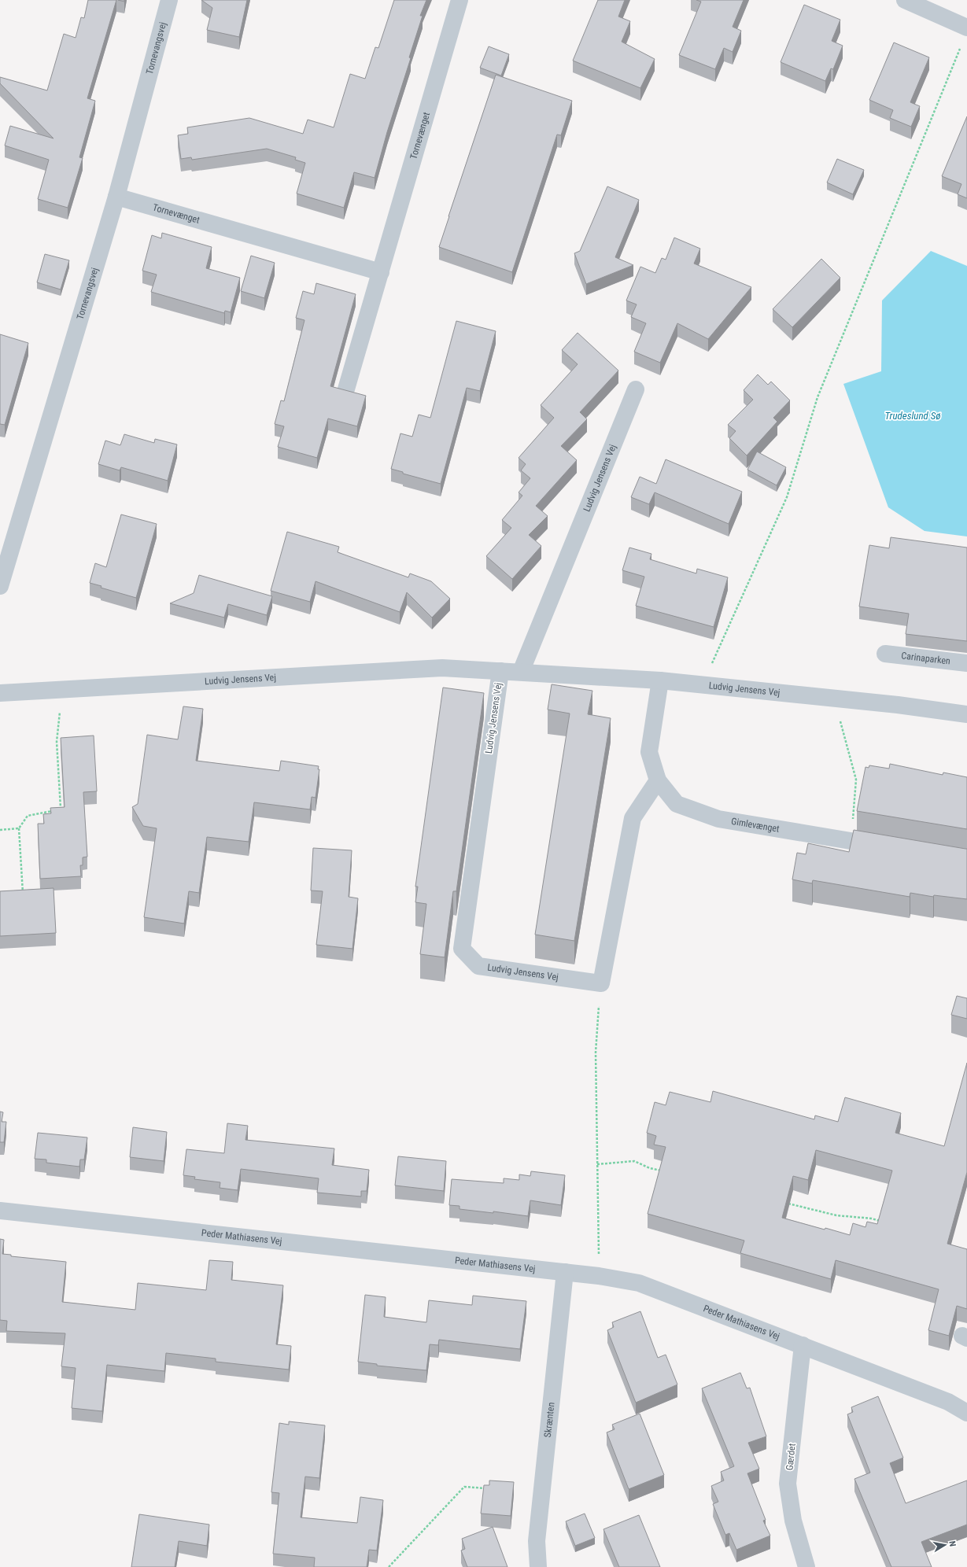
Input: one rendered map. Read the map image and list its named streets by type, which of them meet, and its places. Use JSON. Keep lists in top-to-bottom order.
{
  "streets": {
    "street": [
      "Tornevangsvej",
      "Tornevænget",
      "Ludvig Jensens Vej",
      "Carinaparken",
      "Gimlevænget",
      "Peder Mathiasens Vej",
      "Skrænten",
      "Gærdet"
    ]
  },
  "crossings": [
    ["Tornevangsvej", "Tornevænget"],
    ["Ludvig Jensens Vej", "Gimlevænget"],
    ["Peder Mathiasens Vej", "Skrænten"],
    ["Peder Mathiasens Vej", "Gærdet"]
  ],
  "water": ["Trudeslund Sø"],
  "north": "right"
}
